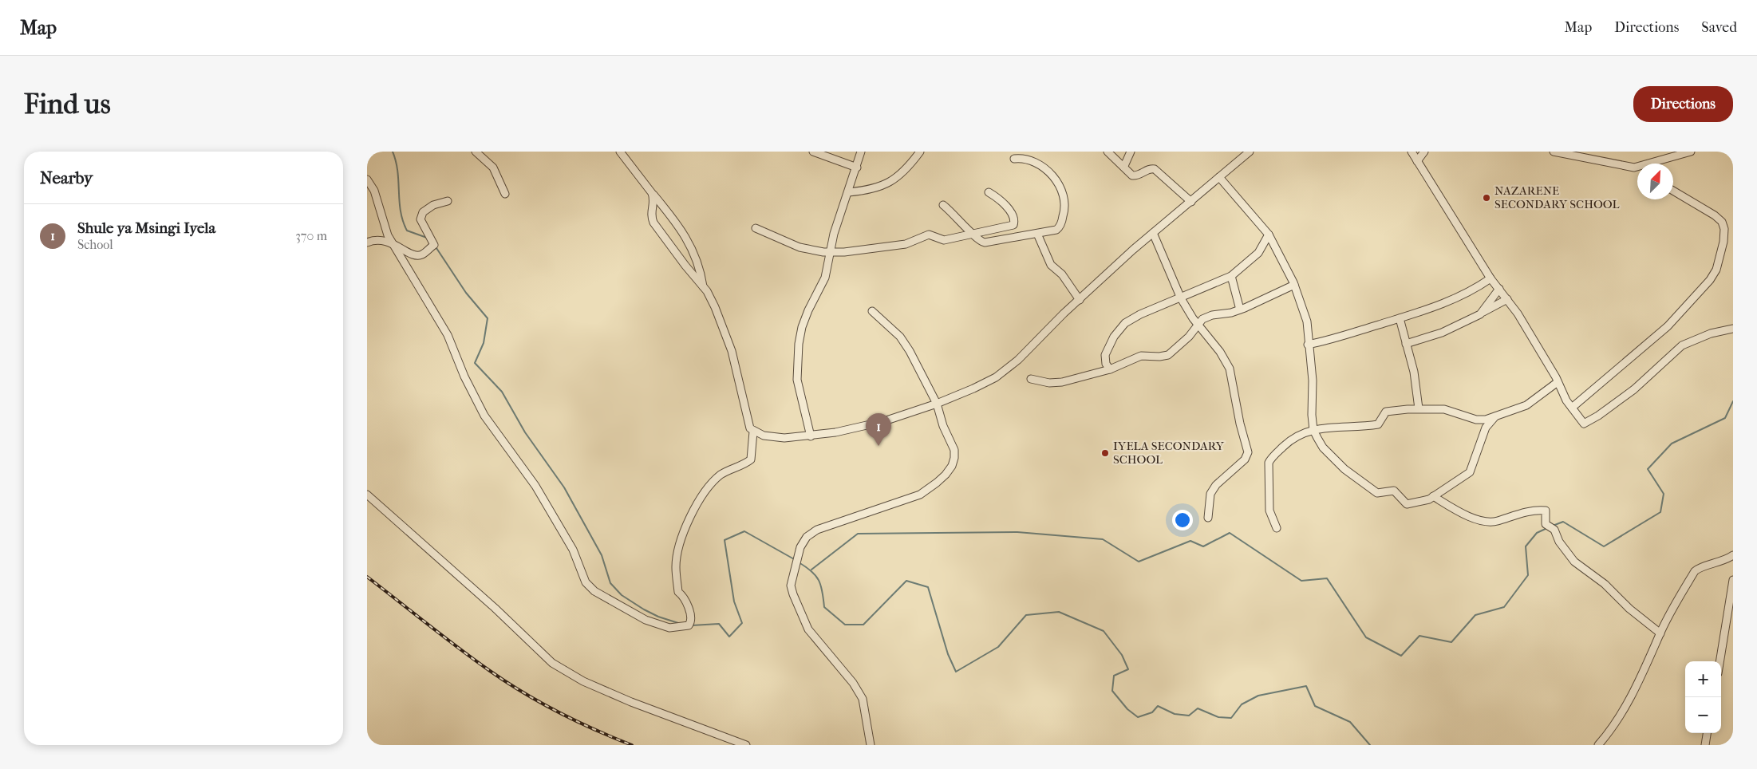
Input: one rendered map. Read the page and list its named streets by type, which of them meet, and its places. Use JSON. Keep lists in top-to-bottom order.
{
  "places": ["NAZARENE SECONDARY SCHOOL", "IYELA SECONDARY SCHOOL"],
  "north": "top right",
  "page": {
    "header": "Map",
    "nav": ["Map", "Directions", "Saved"],
    "buttons": "Directions",
    "title": "Find us",
    "heading": "Nearby",
    "list": [
      {
        "mark": "1",
        "name": "Shule ya Msingi Iyela",
        "note": "School",
        "value": "370 m"
      }
    ],
    "pins": "1",
    "map_buttons": ["+", "−"]
  }
}
